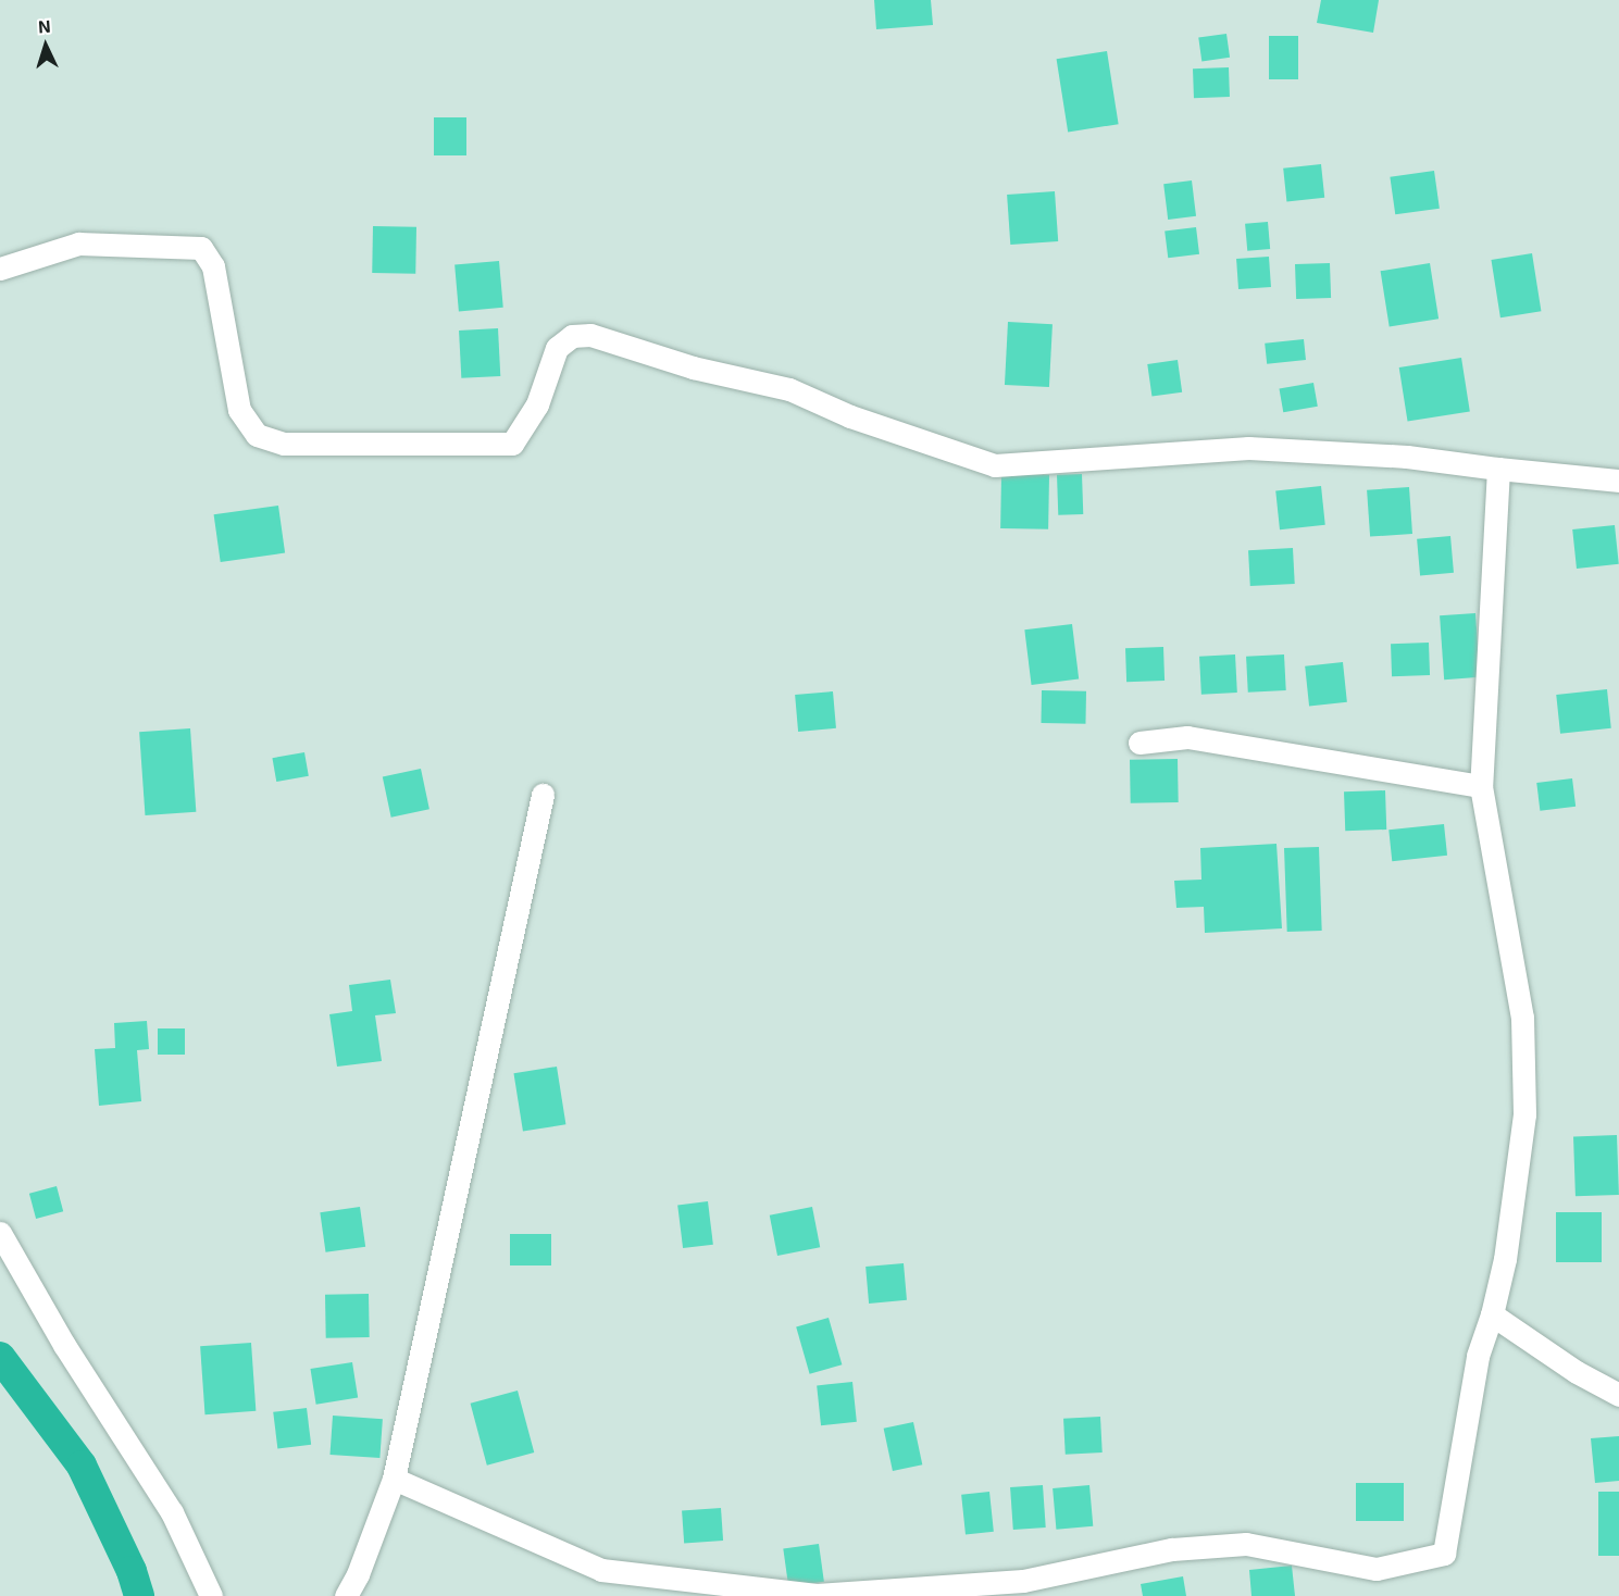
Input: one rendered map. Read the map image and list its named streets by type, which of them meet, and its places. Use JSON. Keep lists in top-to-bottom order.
{
  "north": "top"
}
